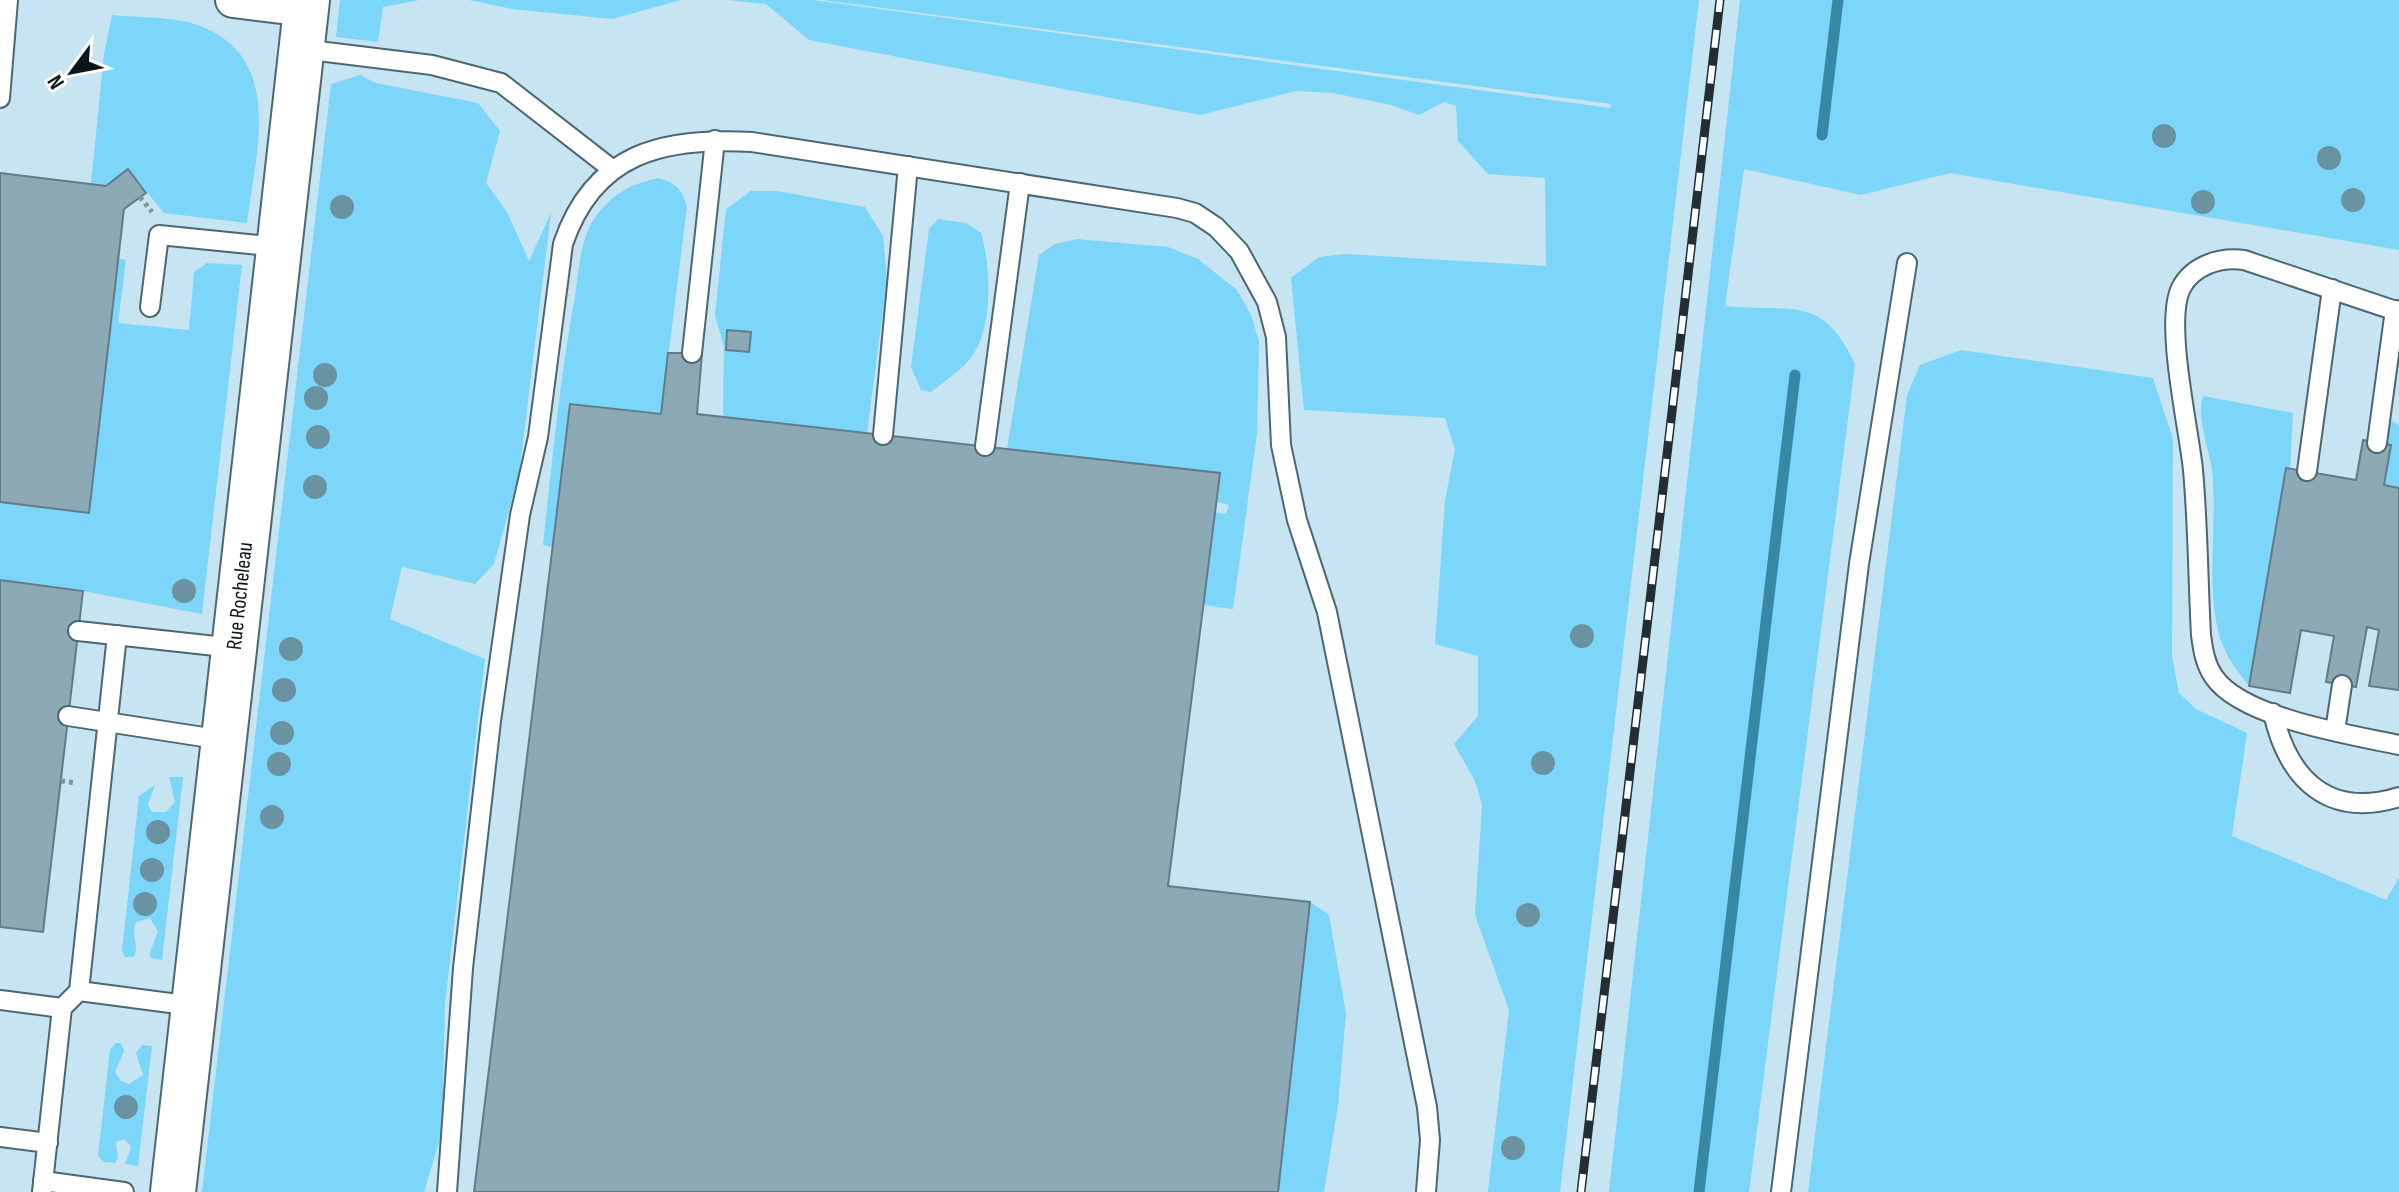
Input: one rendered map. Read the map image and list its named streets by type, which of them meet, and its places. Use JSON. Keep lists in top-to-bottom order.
{
  "streets": {
    "street": ["Rue Rocheleau"]
  },
  "north": "bottom left"
}
